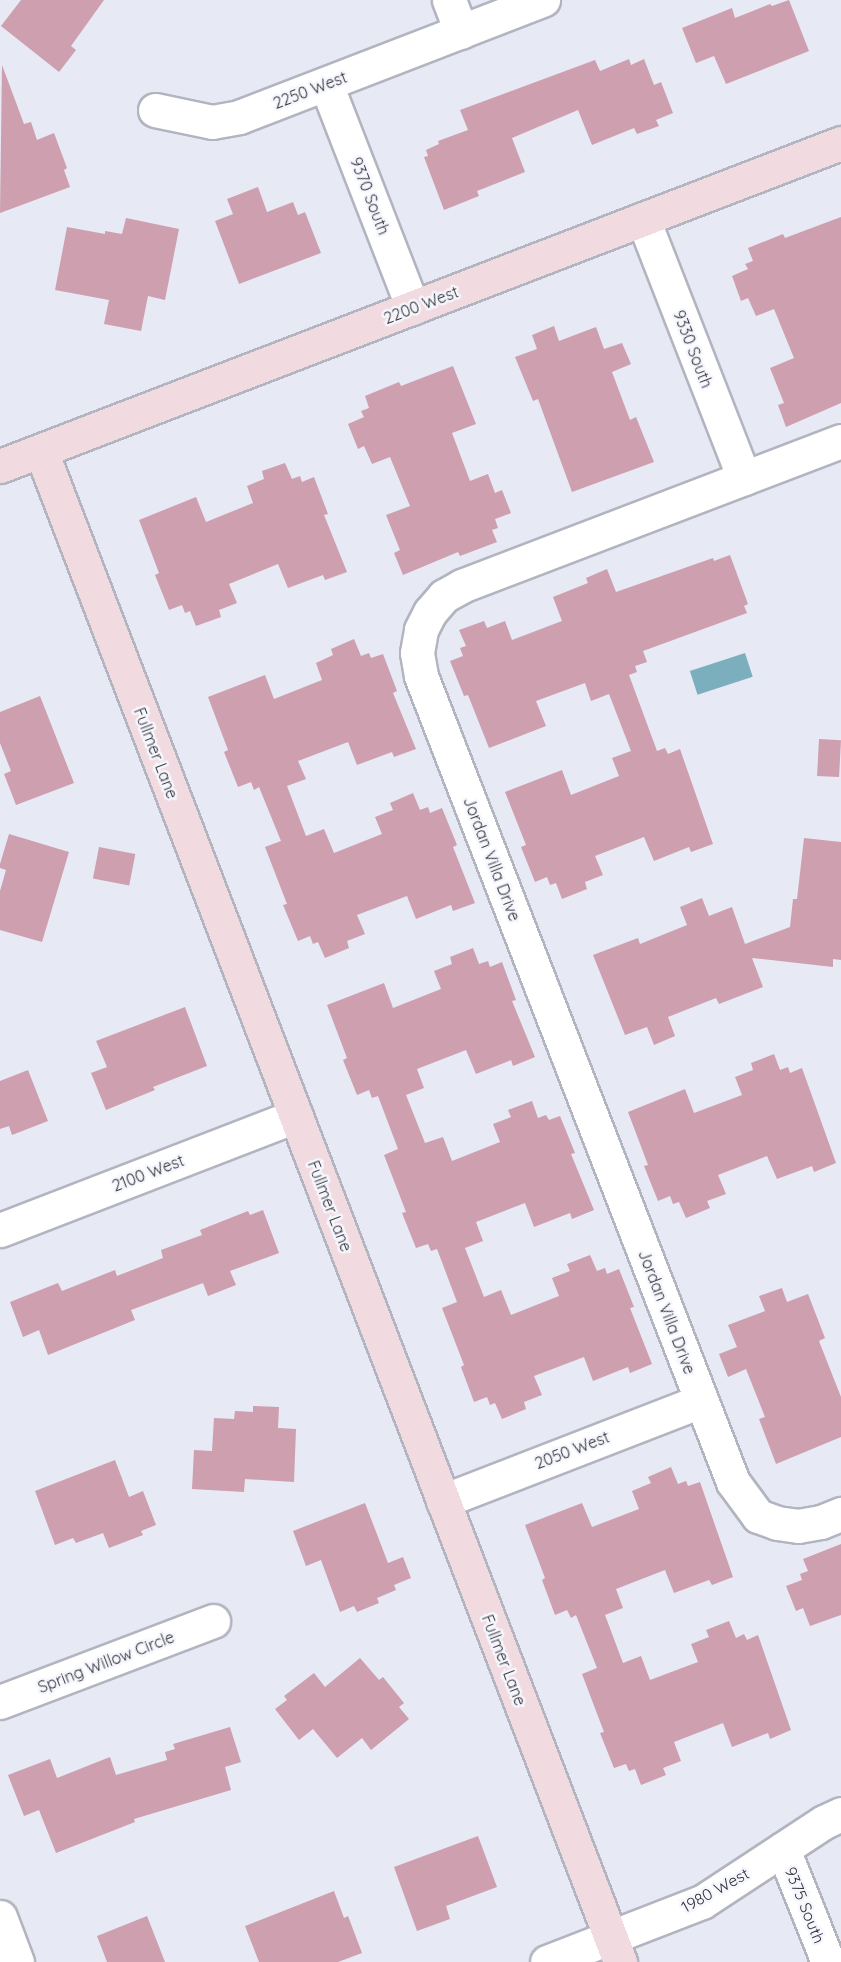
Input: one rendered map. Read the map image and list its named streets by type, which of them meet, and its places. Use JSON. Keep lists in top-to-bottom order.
{
  "streets": {
    "street": [
      "2250 West",
      "9370 South",
      "2200 West",
      "9330 South",
      "Fullmer Lane",
      "Jordan Villa Drive",
      "2100 West",
      "2050 West",
      "Spring Willow Circle",
      "1980 West",
      "9375 South"
    ]
  },
  "crossings": [
    ["2250 West", "9370 South"],
    ["9370 South", "2200 West"],
    ["2200 West", "9330 South"],
    ["2200 West", "Fullmer Lane"],
    ["9330 South", "Jordan Villa Drive"],
    ["Fullmer Lane", "2100 West"],
    ["Fullmer Lane", "2050 West"],
    ["Fullmer Lane", "1980 West"],
    ["Jordan Villa Drive", "2050 West"],
    ["1980 West", "9375 South"]
  ]
}
